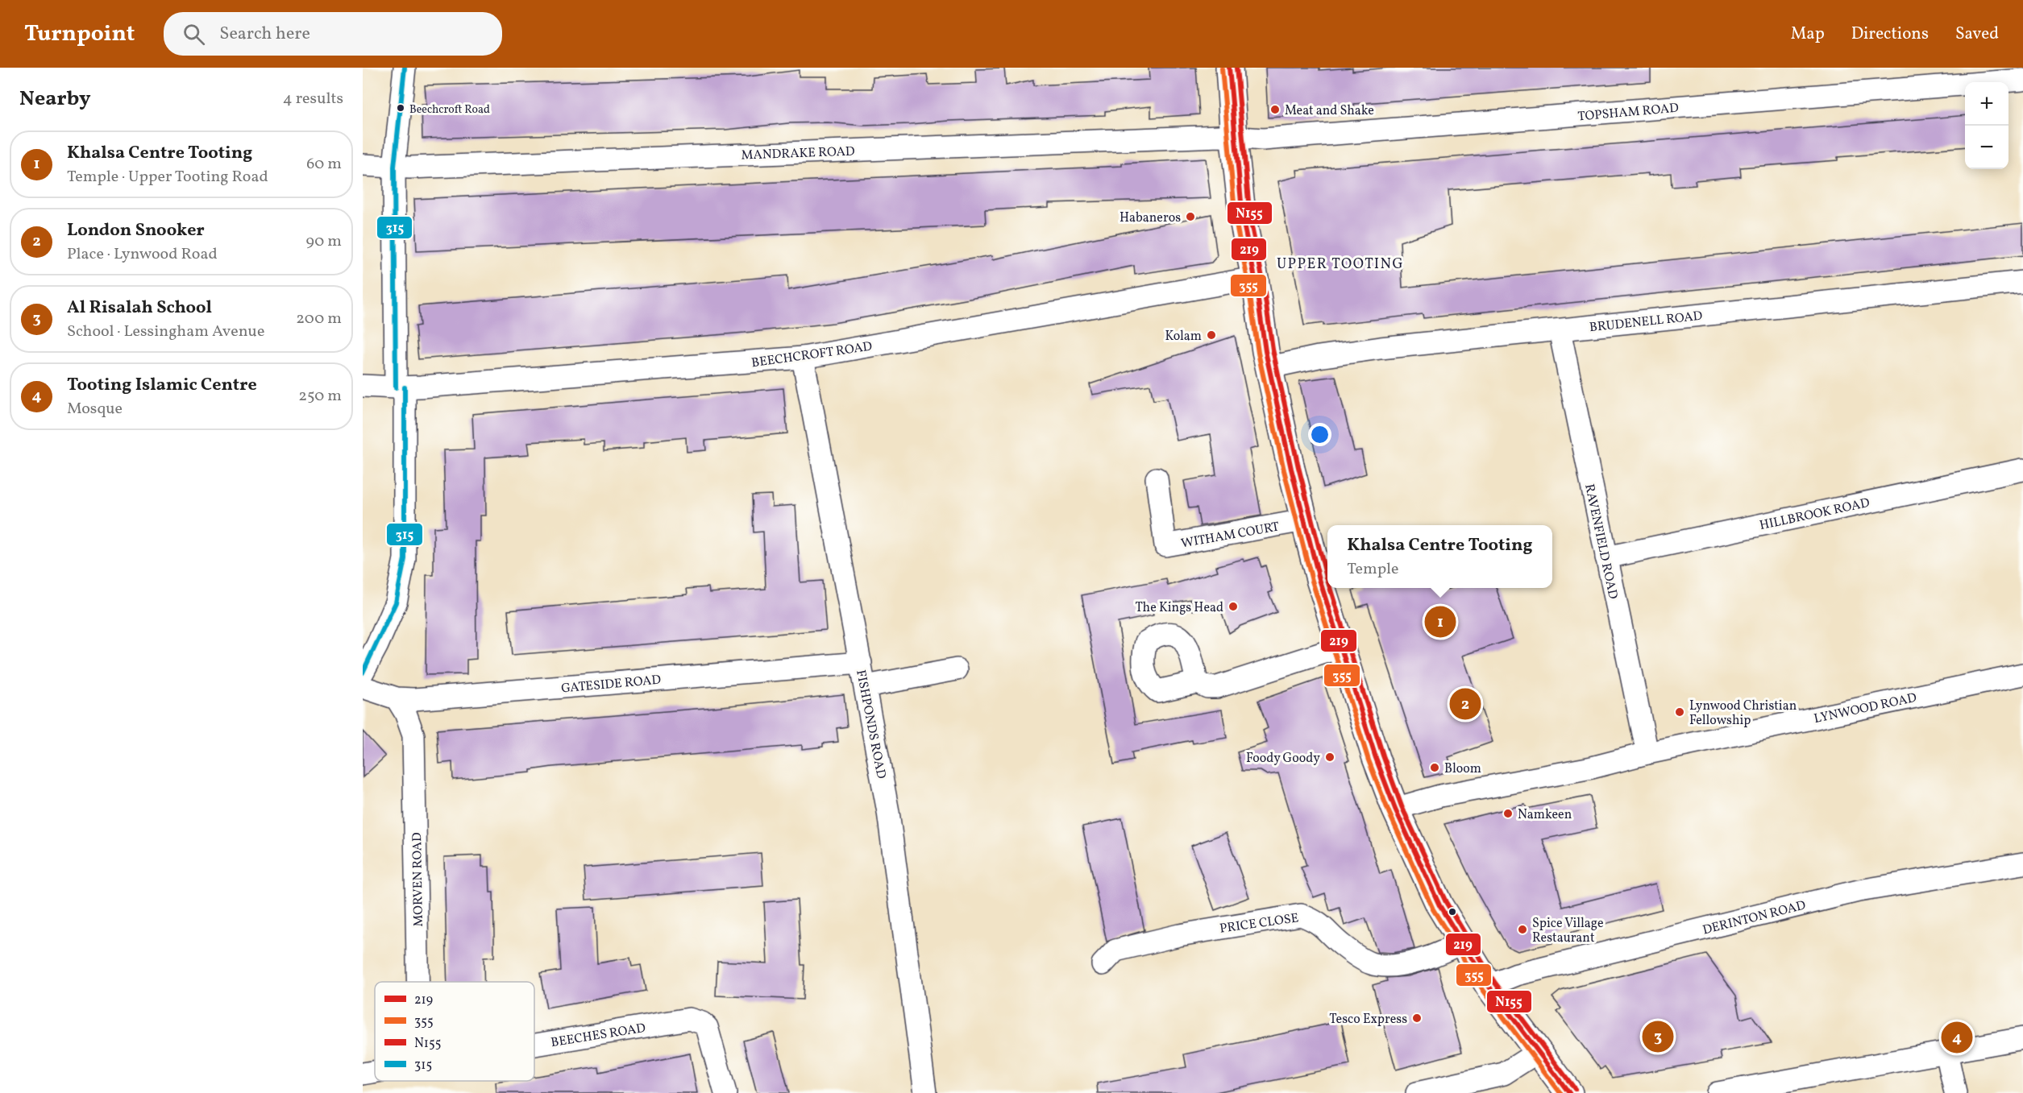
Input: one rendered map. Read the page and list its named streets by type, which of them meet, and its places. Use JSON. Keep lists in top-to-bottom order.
{
  "streets": {
    "street": [
      "TOPSHAM ROAD",
      "MANDRAKE ROAD",
      "BRUDENELL ROAD",
      "BEECHCROFT ROAD",
      "HILLBROOK ROAD",
      "WITHAM COURT",
      "RAVENFIELD ROAD",
      "GATESIDE ROAD",
      "LYNWOOD ROAD",
      "FISHPONDS ROAD",
      "MORVEN ROAD",
      "DERINTON ROAD",
      "PRICE CLOSE",
      "BEECHES ROAD"
    ]
  },
  "crossings": [
    ["TOPSHAM ROAD", "MANDRAKE ROAD"],
    ["BRUDENELL ROAD", "RAVENFIELD ROAD"],
    ["BEECHCROFT ROAD", "FISHPONDS ROAD"],
    ["HILLBROOK ROAD", "RAVENFIELD ROAD"],
    ["RAVENFIELD ROAD", "LYNWOOD ROAD"],
    ["GATESIDE ROAD", "FISHPONDS ROAD"],
    ["GATESIDE ROAD", "MORVEN ROAD"]
  ],
  "districts": ["UPPER TOOTING"],
  "places": [
    "Beechcroft Road",
    "Meat and Shake",
    "Habaneros",
    "Kolam",
    "The Kings Head",
    "Lynwood Christian Fellowship",
    "Foody Goody",
    "Bloom",
    "Namkeen",
    "Spice Village Restaurant",
    "Tesco Express"
  ],
  "lines": [
    "transit line 219",
    "transit line N155",
    "transit line 315",
    "transit line 355"
  ],
  "legend": [
    "219",
    "355",
    "N155",
    "315"
  ],
  "page": {
    "header": "Turnpoint",
    "search": "Search here",
    "nav": ["Map", "Directions", "Saved"],
    "heading": ["Nearby", "4 results"],
    "map_buttons": ["+", "−"],
    "list": [
      {
        "mark": "1",
        "name": "Khalsa Centre Tooting",
        "note": "Temple · Upper Tooting Road",
        "value": "60 m"
      },
      {
        "mark": "2",
        "name": "London Snooker",
        "note": "Place · Lynwood Road",
        "value": "90 m"
      },
      {
        "mark": "3",
        "name": "Al Risalah School",
        "note": "School · Lessingham Avenue",
        "value": "200 m"
      },
      {
        "mark": "4",
        "name": "Tooting Islamic Centre",
        "note": "Mosque",
        "value": "250 m"
      }
    ],
    "popup": ["Khalsa Centre Tooting", "Temple"],
    "pins": [
      "1",
      "2",
      "3",
      "4"
    ]
  }
}
